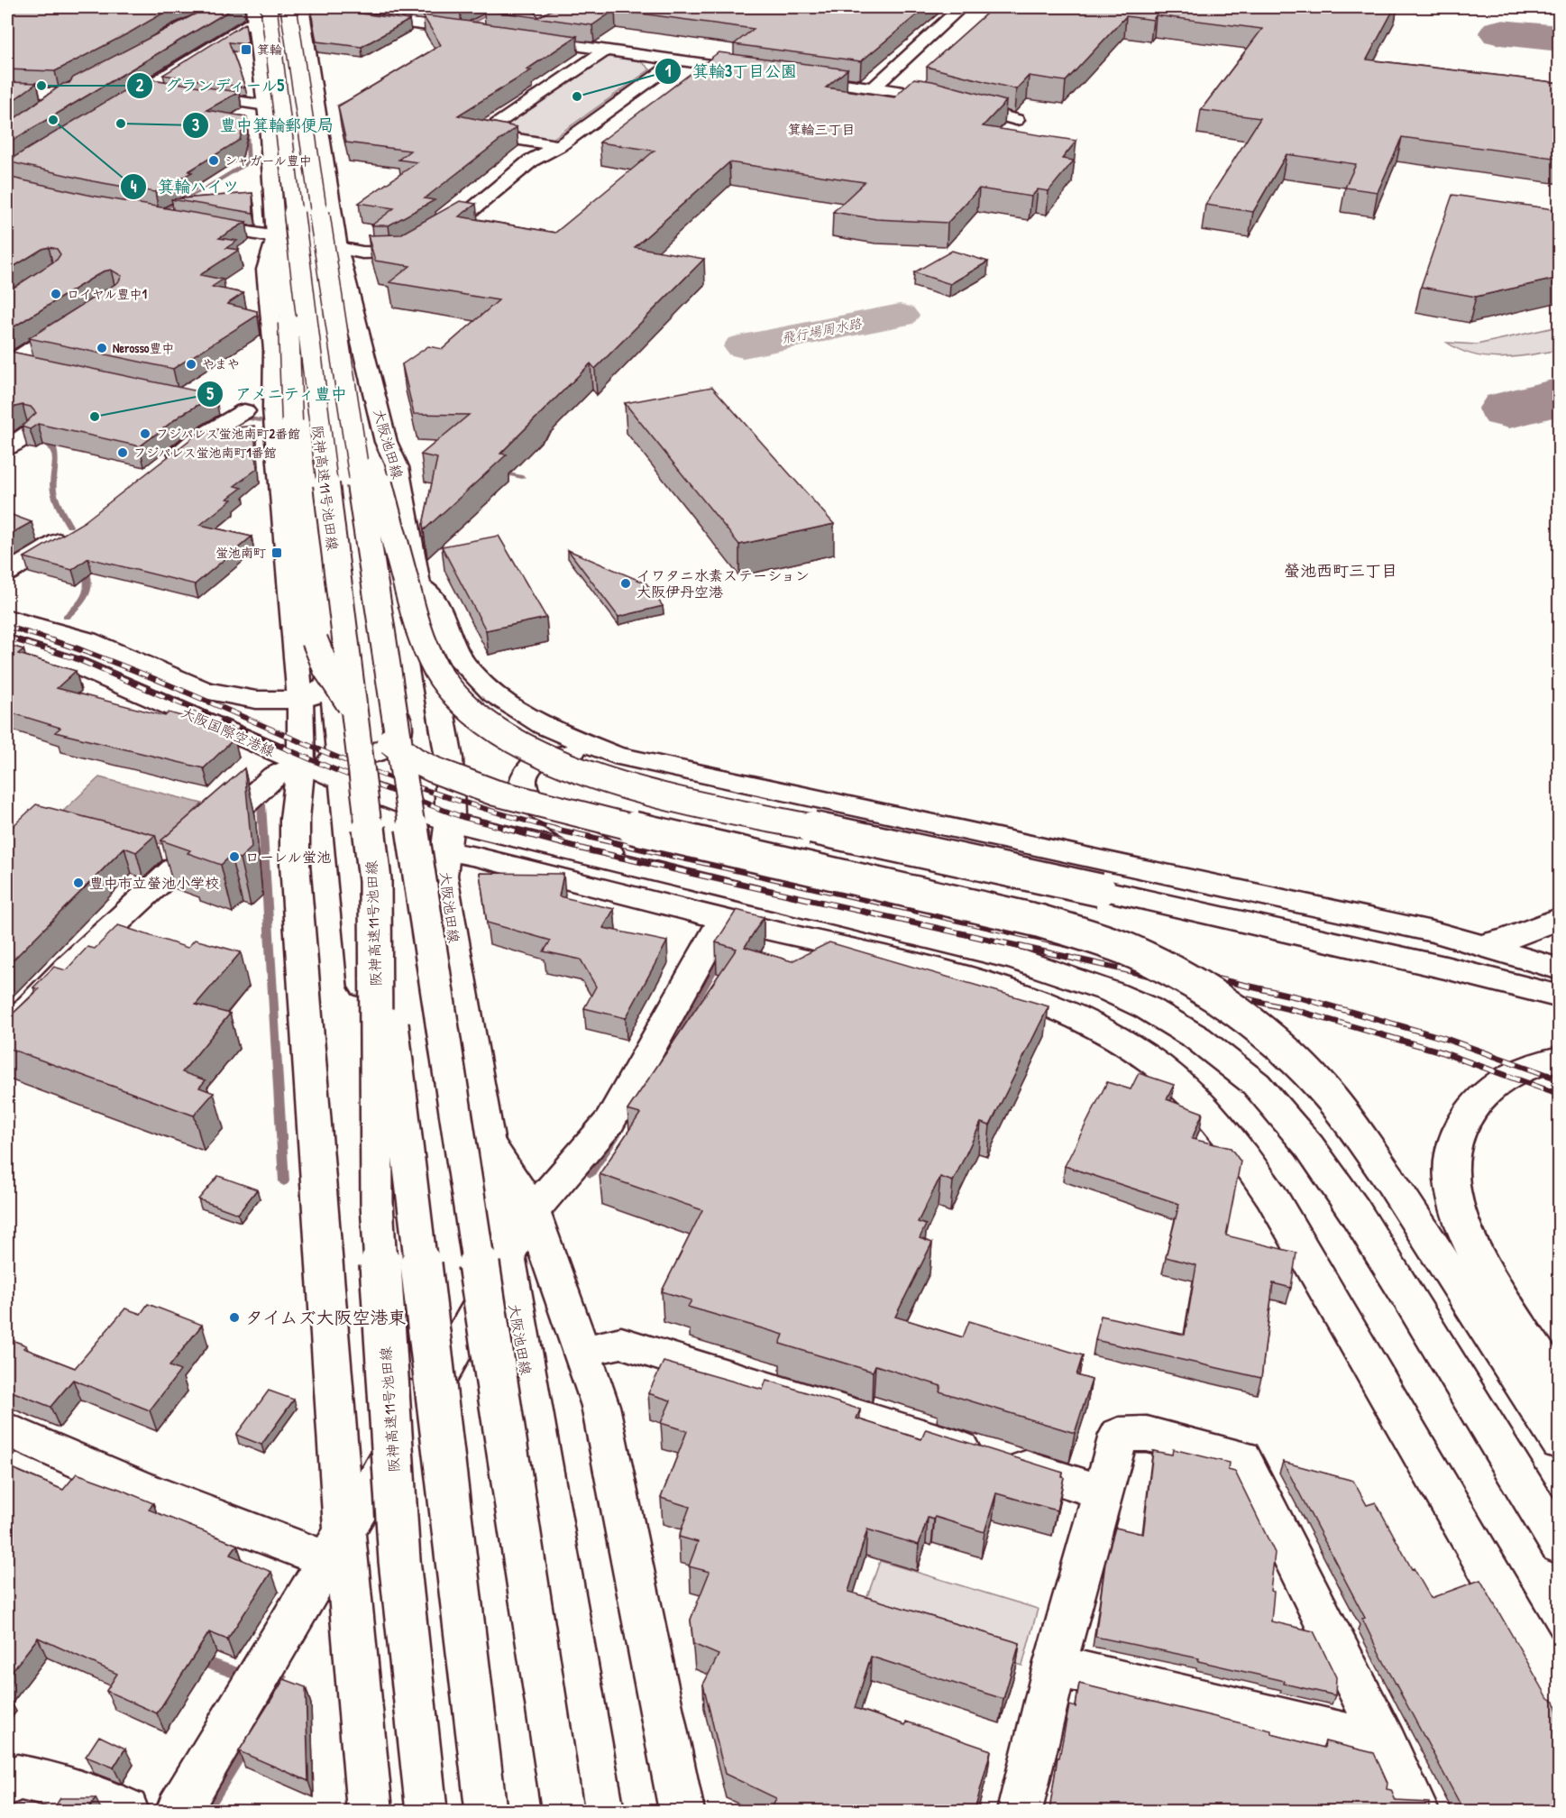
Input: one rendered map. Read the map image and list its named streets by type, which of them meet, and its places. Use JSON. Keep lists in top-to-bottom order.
{
  "streets": {
    "main road": ["大阪池田線", "阪神高速11号池田線", "大阪国際空港線"]
  },
  "crossings": [
    ["大阪池田線", "阪神高速11号池田線"],
    ["大阪池田線", "大阪国際空港線"]
  ],
  "districts": ["箕輪三丁目", "螢池西町三丁目"],
  "water": ["飛行場周水路"],
  "places": {
    "transit": ["箕輪", "蛍池南町"],
    "other": [
      "グランディール5",
      "箕輪3丁目公園",
      "箕輪ハイツ",
      "豊中箕輪郵便局",
      "シャガール豊中",
      "ロイヤル豊中1",
      "Nerosso豊中",
      "やまや",
      "アメニティ豊中",
      "フジパレス蛍池南町2番館",
      "フジパレス蛍池南町1番館",
      "イワタニ水素ステーション 大阪伊丹空港",
      "ローレル蛍池",
      "豊中市立螢池小学校",
      "タイムズ大阪空港東"
    ]
  }
}
